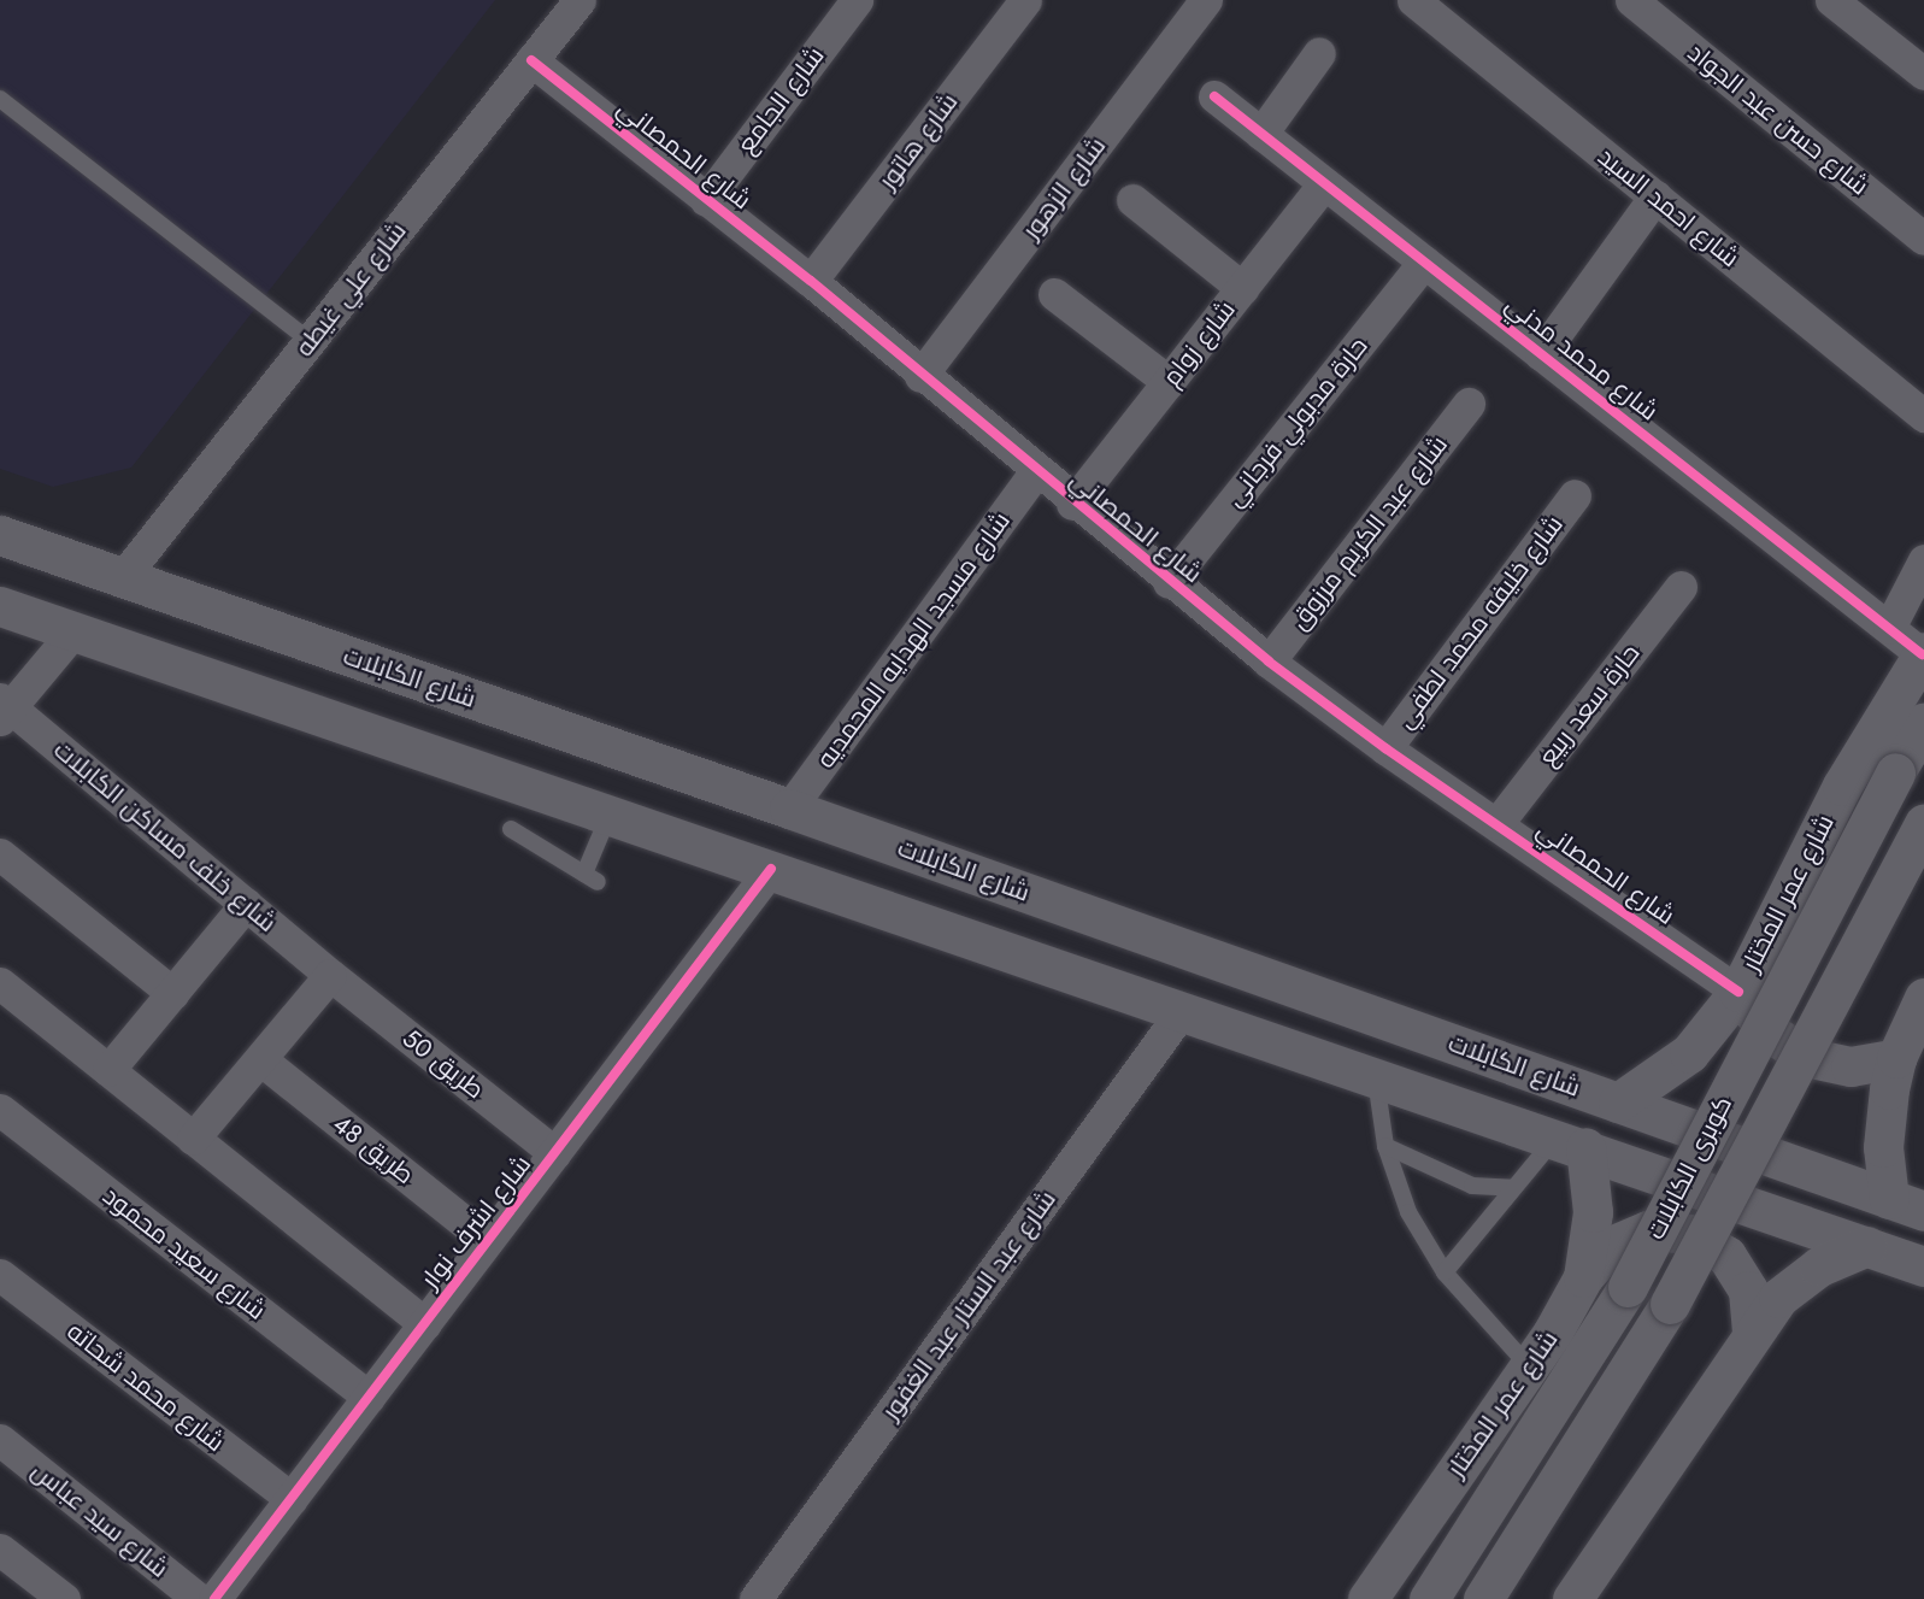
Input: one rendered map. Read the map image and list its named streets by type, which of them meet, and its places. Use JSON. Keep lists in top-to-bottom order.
{
  "streets": {
    "main road": ["شارع الكابلات", "شارع عمر المختار", "كوبرى الكابلات"],
    "street": [
      "شارع الجامع",
      "شارع حسن عبد الجواد",
      "شارع هاتور",
      "شارع الحمصاني",
      "شارع الزهور",
      "شارع احمد السيد",
      "شارع علي غيطه",
      "شارع زوام",
      "شارع محمد مدني",
      "حارة مدبولي فرجاني",
      "شارع عبد الكريم مرزوق",
      "شارع خليفه محمد لطفي",
      "شارع مسجد الهدايه المحمديه",
      "حارة سعد ربيع",
      "شارع خلف مساكن الكابلات",
      "طريق 50",
      "طريق 48",
      "شارع اشرف نوار",
      "شارع سعيد محمود",
      "شارع عبد الستار عبد الغفور",
      "شارع محمد شحاته",
      "شارع سيد عباس"
    ]
  },
  "crossings": [
    ["شارع الجامع", "شارع الحمصاني"],
    ["شارع هاتور", "شارع الحمصاني"],
    ["شارع الحمصاني", "شارع الزهور"],
    ["شارع الحمصاني", "شارع علي غيطه"],
    ["شارع الحمصاني", "شارع زوام"],
    ["شارع الحمصاني", "حارة مدبولي فرجاني"],
    ["شارع الحمصاني", "شارع عبد الكريم مرزوق"],
    ["شارع الحمصاني", "شارع خليفه محمد لطفي"],
    ["شارع الحمصاني", "شارع مسجد الهدايه المحمديه"],
    ["شارع الحمصاني", "حارة سعد ربيع"],
    ["شارع الحمصاني", "شارع عمر المختار"],
    ["شارع علي غيطه", "شارع الكابلات"],
    ["شارع زوام", "شارع محمد مدني"],
    ["شارع محمد مدني", "حارة مدبولي فرجاني"],
    ["شارع محمد مدني", "شارع عمر المختار"],
    ["شارع مسجد الهدايه المحمديه", "شارع الكابلات"],
    ["شارع الكابلات", "شارع عمر المختار"],
    ["شارع خلف مساكن الكابلات", "طريق 50"],
    ["طريق 50", "شارع اشرف نوار"],
    ["طريق 48", "شارع اشرف نوار"],
    ["شارع اشرف نوار", "شارع سعيد محمود"],
    ["شارع اشرف نوار", "شارع محمد شحاته"]
  ]
}
